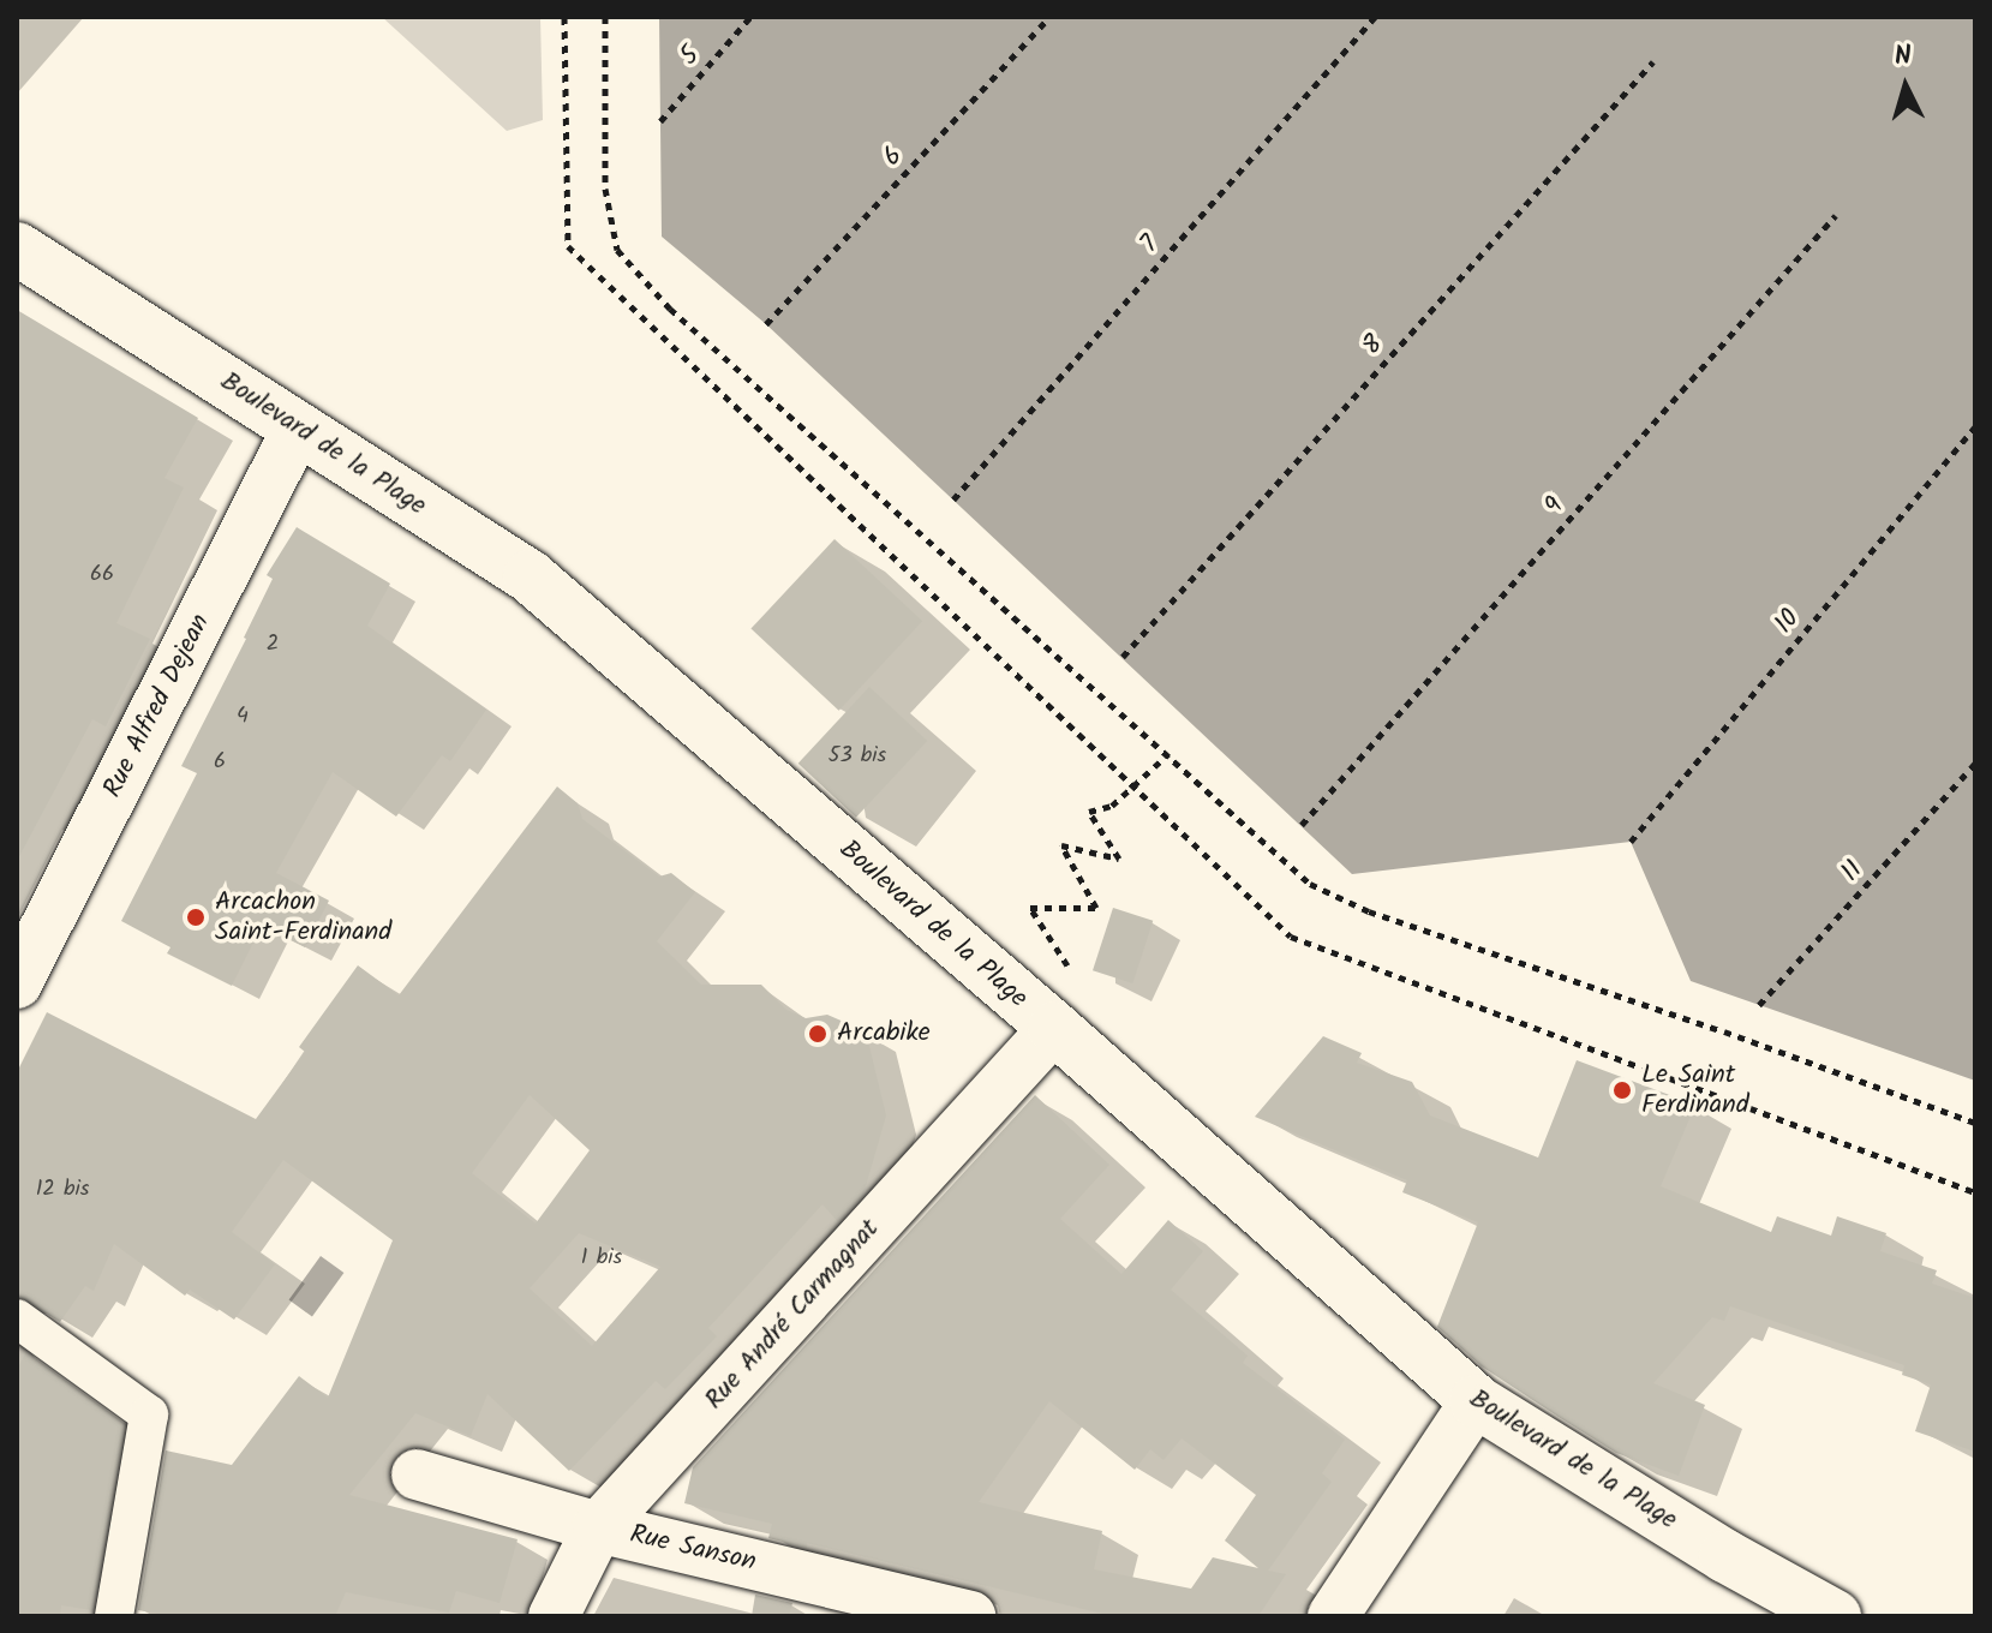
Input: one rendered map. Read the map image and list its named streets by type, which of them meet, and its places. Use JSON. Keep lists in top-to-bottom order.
{
  "streets": {
    "main road": ["Boulevard de la Plage"],
    "street": ["Rue Alfred Dejean", "Rue André Carmagnat", "Rue Sanson"],
    "path": [
      "5",
      "6",
      "7",
      "8",
      "9",
      "10",
      "11"
    ]
  },
  "crossings": [
    ["Boulevard de la Plage", "Rue Alfred Dejean"],
    ["Boulevard de la Plage", "Rue André Carmagnat"],
    ["Rue André Carmagnat", "Rue Sanson"]
  ],
  "places": ["Arcachon Saint-Ferdinand", "Arcabike", "Le Saint Ferdinand"],
  "house_numbers": [
    "66",
    "2",
    "4",
    "53 bis",
    "6",
    "12 bis",
    "1 bis"
  ],
  "north": "top"
}
